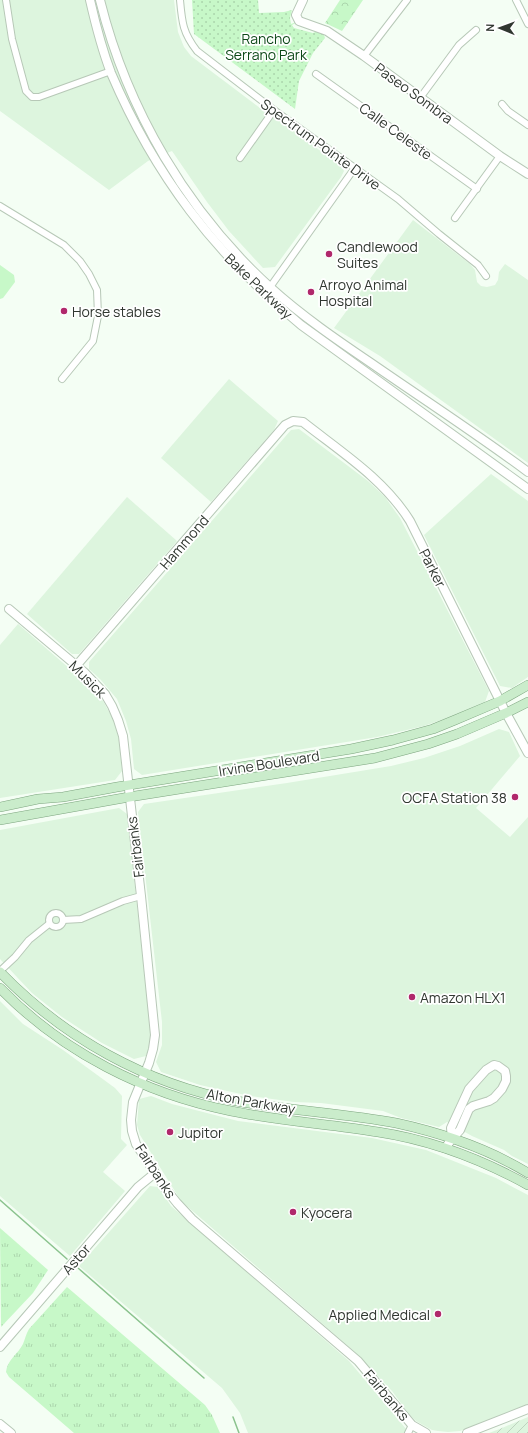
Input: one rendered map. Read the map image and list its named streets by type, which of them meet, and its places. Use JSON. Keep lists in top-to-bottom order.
{
  "streets": {
    "main road": ["Irvine Boulevard", "Alton Parkway"],
    "street": [
      "Paseo Sombra",
      "Calle Celeste",
      "Spectrum Pointe Drive",
      "Bake Parkway",
      "Hammond",
      "Parker",
      "Musick",
      "Fairbanks",
      "Astor"
    ]
  },
  "crossings": [
    ["Hammond", "Parker"],
    ["Hammond", "Musick"],
    ["Parker", "Irvine Boulevard"],
    ["Musick", "Irvine Boulevard"],
    ["Musick", "Fairbanks"],
    ["Irvine Boulevard", "Fairbanks"],
    ["Fairbanks", "Alton Parkway"],
    ["Fairbanks", "Astor"]
  ],
  "parks": ["Rancho Serrano Park"],
  "places": [
    "Candlewood Suites",
    "Arroyo Animal Hospital",
    "Horse stables",
    "OCFA Station 38",
    "Amazon HLX1",
    "Jupitor",
    "Kyocera",
    "Applied Medical"
  ],
  "north": "left"
}
